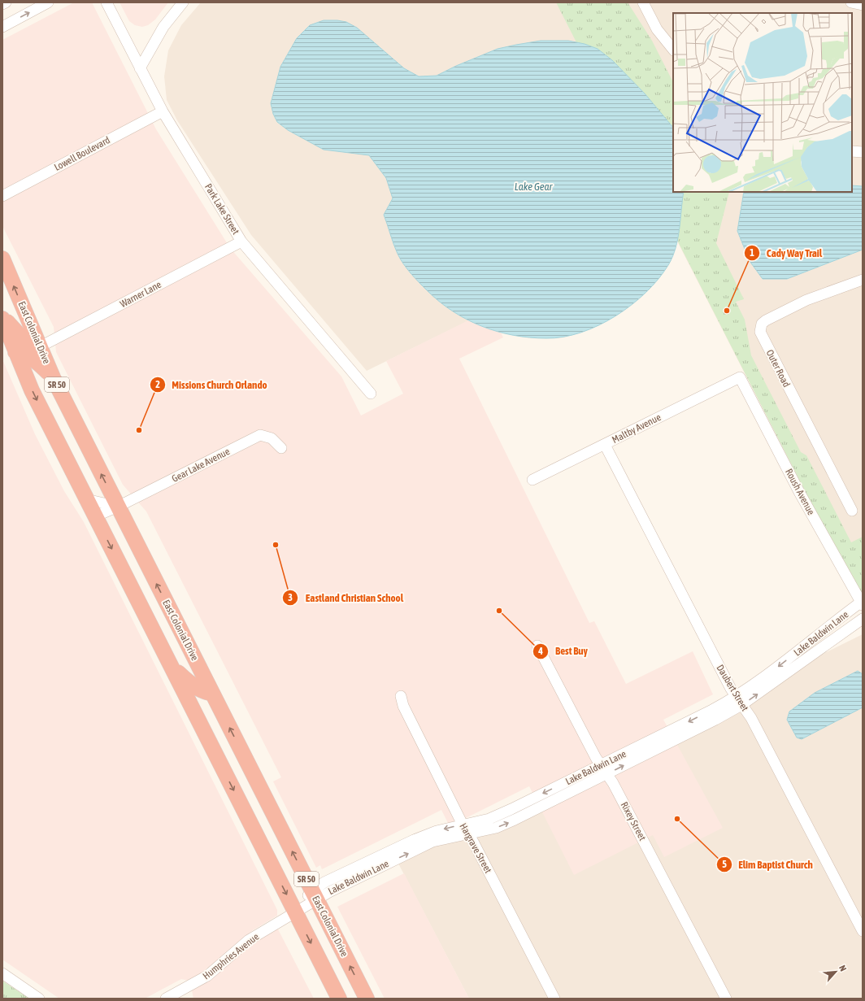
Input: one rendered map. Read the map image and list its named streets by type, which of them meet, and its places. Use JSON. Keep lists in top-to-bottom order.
{
  "streets": {
    "highway": ["East Colonial Drive", "SR 50"],
    "street": [
      "Lowell Boulevard",
      "Park Lake Street",
      "Warner Lane",
      "Outer Road",
      "Maltby Avenue",
      "Gear Lake Avenue",
      "Roush Avenue",
      "Lake Baldwin Lane",
      "Daubert Street",
      "Rixey Street",
      "Hargrave Street",
      "Humphries Avenue"
    ]
  },
  "crossings": [
    ["Lowell Boulevard", "Park Lake Street"],
    ["Park Lake Street", "Warner Lane"],
    ["Warner Lane", "East Colonial Drive"],
    ["East Colonial Drive", "Gear Lake Avenue"],
    ["East Colonial Drive", "Lake Baldwin Lane"],
    ["SR 50", "Gear Lake Avenue"],
    ["SR 50", "Lake Baldwin Lane"],
    ["SR 50", "Humphries Avenue"],
    ["Maltby Avenue", "Roush Avenue"],
    ["Maltby Avenue", "Daubert Street"],
    ["Roush Avenue", "Lake Baldwin Lane"],
    ["Lake Baldwin Lane", "Daubert Street"],
    ["Lake Baldwin Lane", "Rixey Street"],
    ["Lake Baldwin Lane", "Hargrave Street"],
    ["Lake Baldwin Lane", "Humphries Avenue"]
  ],
  "water": ["Lake Gear"],
  "places": [
    "Cady Way Trail",
    "Missions Church Orlando",
    "Eastland Christian School",
    "Best Buy",
    "Elim Baptist Church"
  ],
  "north": "top right"
}
